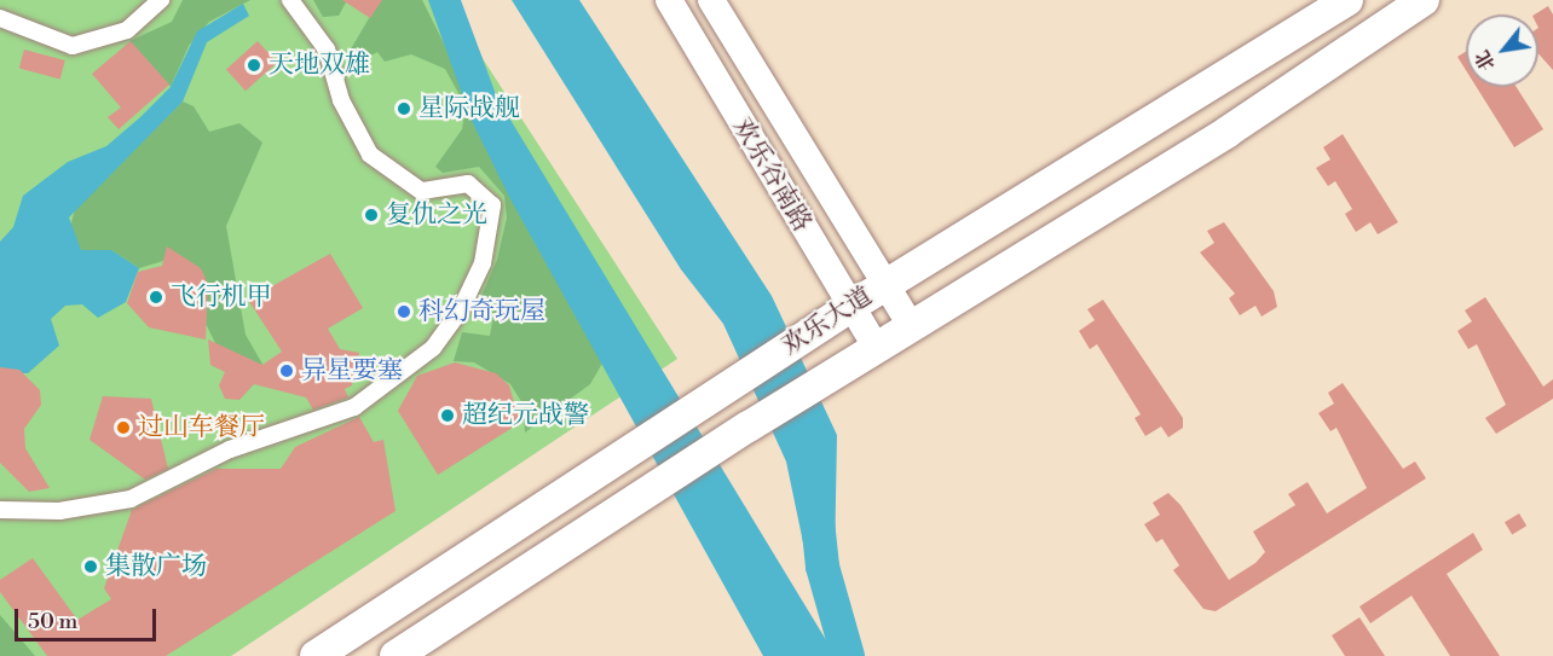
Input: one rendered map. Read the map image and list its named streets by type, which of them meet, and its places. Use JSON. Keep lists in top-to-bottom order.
{
  "streets": {
    "main road": ["欢乐大道"],
    "street": ["欢乐谷南路"]
  },
  "crossings": [
    ["欢乐谷南路", "欢乐大道"]
  ],
  "places": [
    "天地双雄",
    "星际战舰",
    "复仇之光",
    "飞行机甲",
    "科幻奇玩屋",
    "异星要塞",
    "超纪元战警",
    "过山车餐厅",
    "集散广场"
  ],
  "scale_bar": "50 m",
  "north": "bottom left"
}
